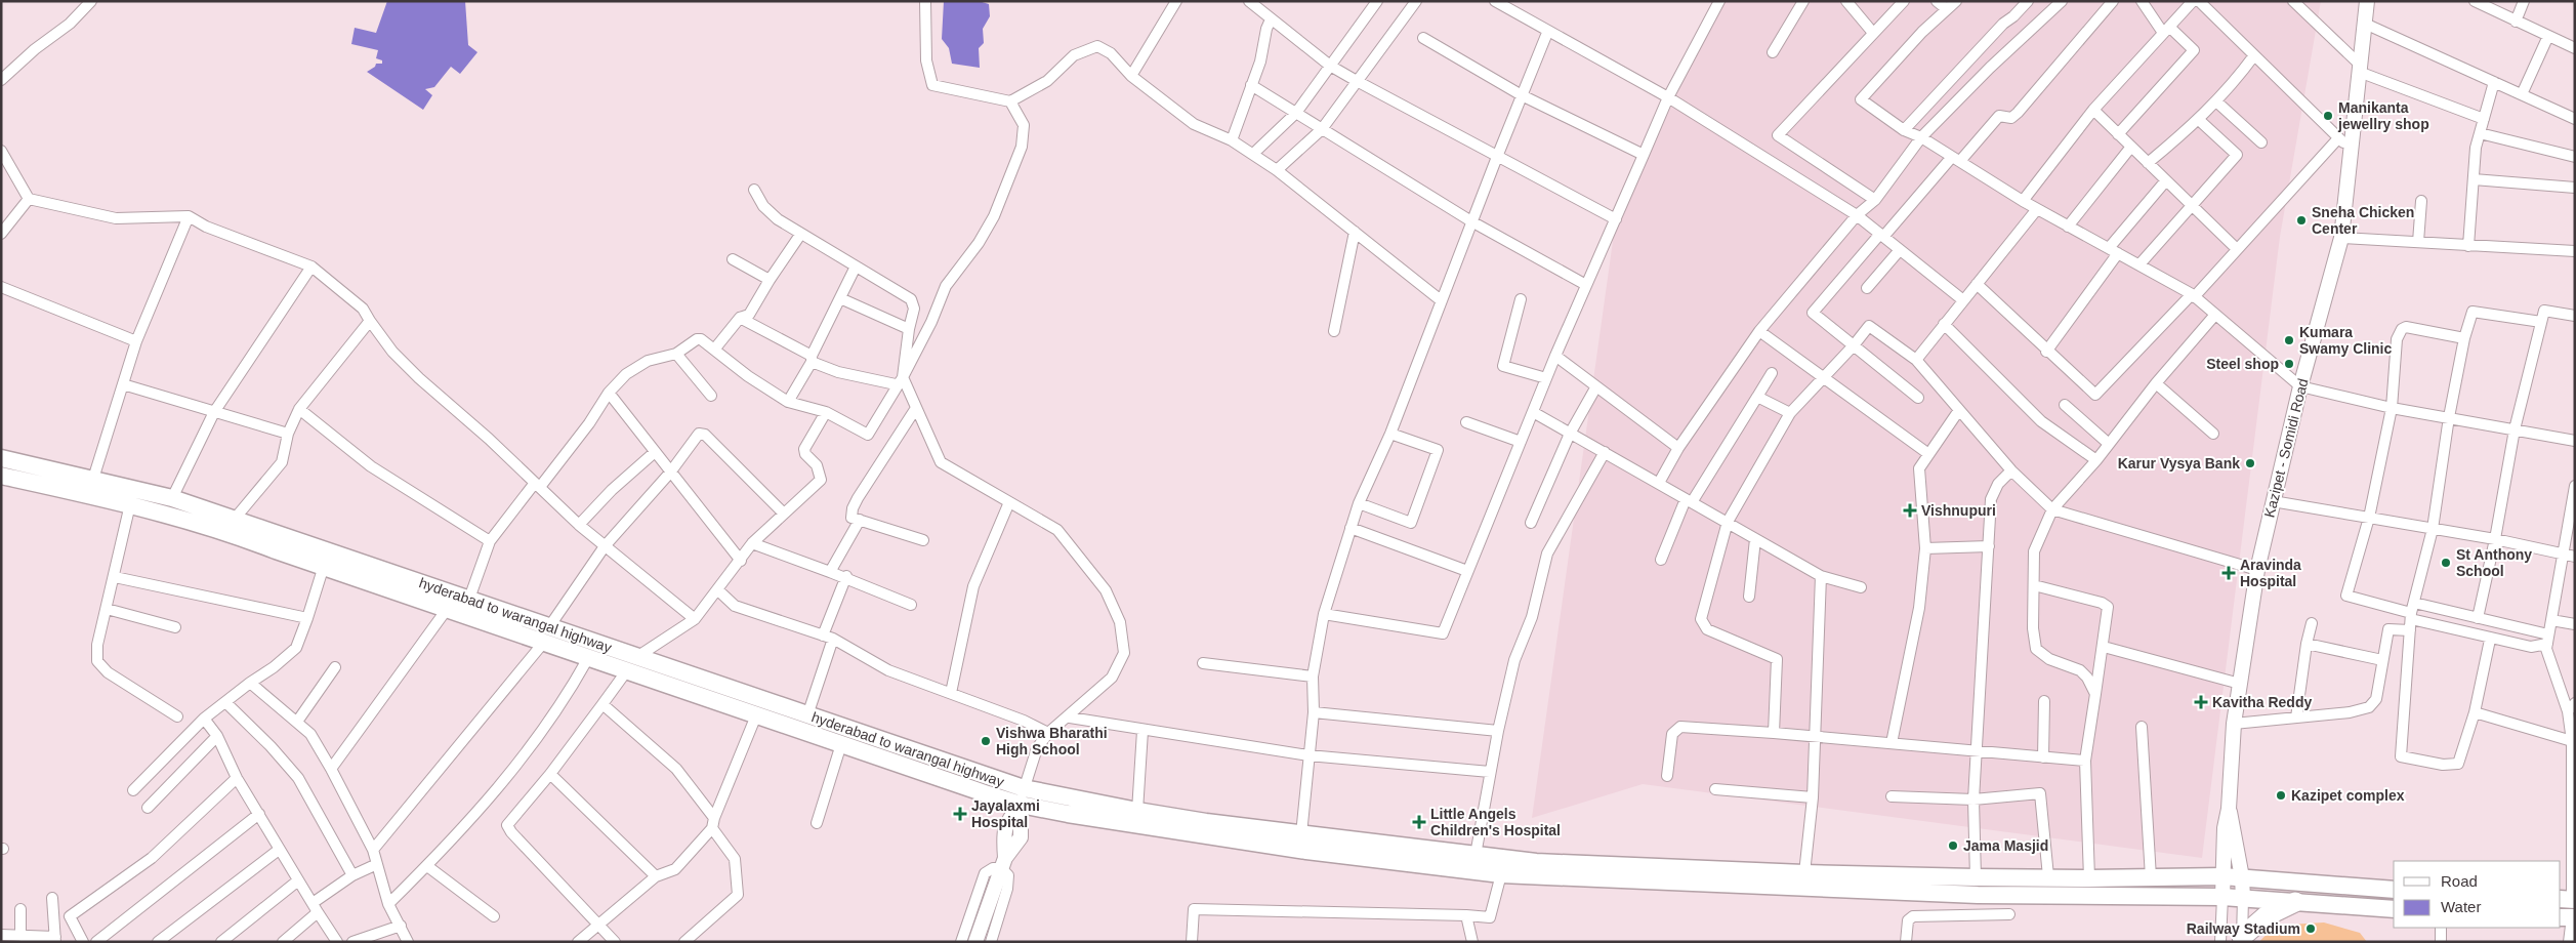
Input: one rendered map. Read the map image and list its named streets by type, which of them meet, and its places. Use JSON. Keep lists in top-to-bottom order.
{
  "streets": {
    "main road": ["hyderabad to warangal highway"],
    "street": ["Kazipet - Somidi Road"]
  },
  "crossings": [
    ["Kazipet - Somidi Road", "hyderabad to warangal highway"]
  ],
  "places": {
    "other": [
      "Manikanta jewellry shop",
      "Sneha Chicken Center",
      "Kumara Swamy Clinic",
      "Steel shop",
      "Karur Vysya Bank",
      "St Anthony School",
      "Vishwa Bharathi High School",
      "Kazipet complex",
      "Jama Masjid",
      "Railway Stadium"
    ],
    "health": [
      "Vishnupuri",
      "Aravinda Hospital",
      "Kavitha Reddy",
      "Jayalaxmi Hospital",
      "Little Angels Children's Hospital"
    ]
  },
  "legend": ["Road", "Water"]
}
